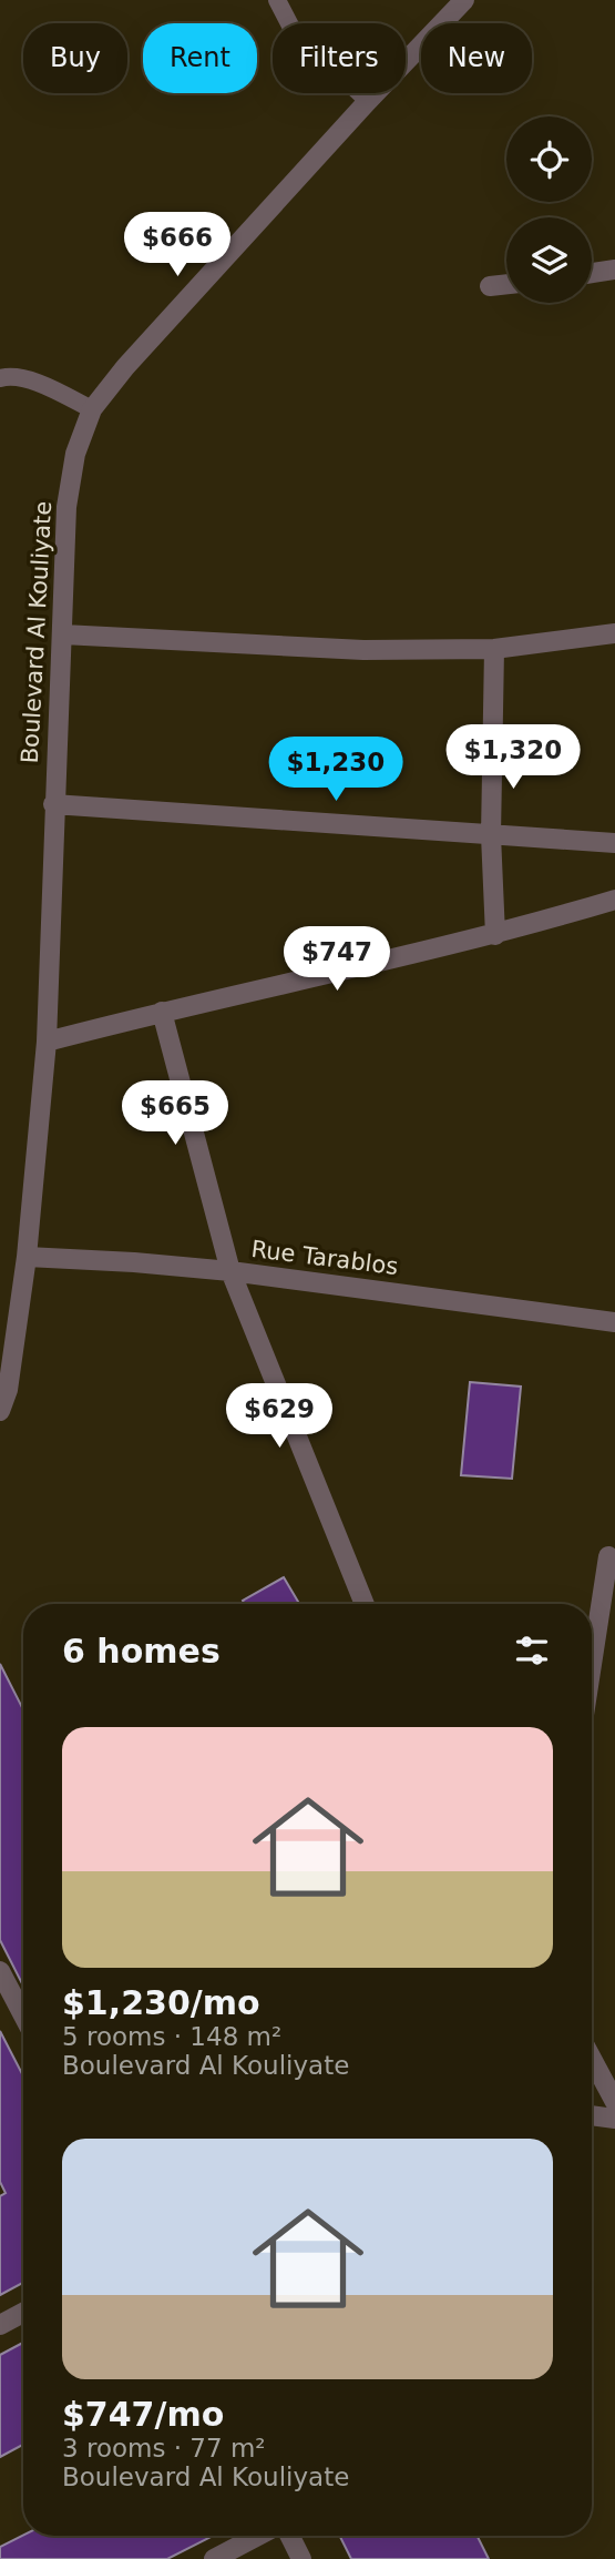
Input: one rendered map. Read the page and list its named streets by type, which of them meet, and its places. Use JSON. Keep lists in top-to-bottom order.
{
  "streets": {
    "street": ["Boulevard Al Kouliyate", "Rue Tarablos"]
  },
  "crossings": [
    ["Boulevard Al Kouliyate", "Rue Tarablos"]
  ],
  "page": {
    "chip": [
      "Buy",
      "Rent",
      "Filters",
      "New"
    ],
    "price": [
      "$666",
      "$1,320",
      "$1,230",
      "$747",
      "$665",
      "$629"
    ],
    "heading": "6 homes",
    "list": [
      {
        "name": "$1,230/mo",
        "note": "5 rooms · 148 m² · Boulevard Al Kouliyate"
      },
      {
        "name": "$747/mo",
        "note": "3 rooms · 77 m² · Boulevard Al Kouliyate"
      }
    ]
  }
}
